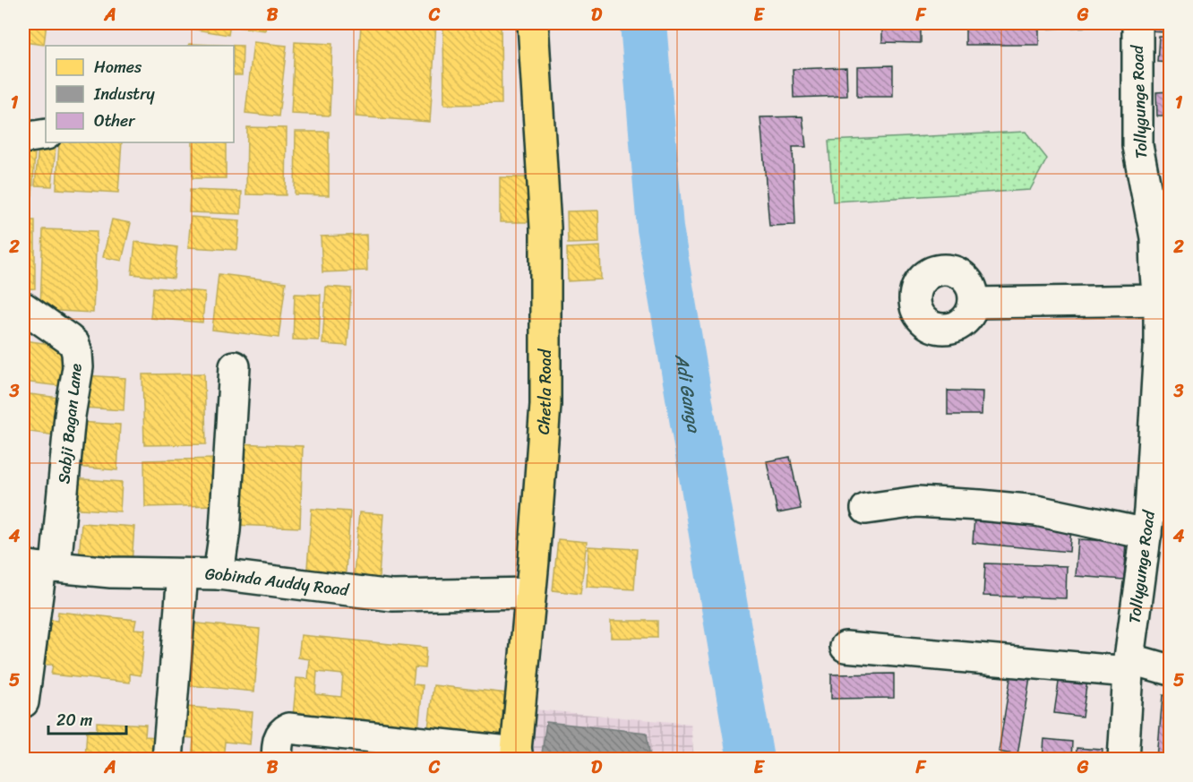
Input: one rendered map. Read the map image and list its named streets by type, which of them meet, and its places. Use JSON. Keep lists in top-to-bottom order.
{
  "streets": {
    "main road": ["Chetla Road"],
    "street": ["Tollygunge Road", "Sabji Bagan Lane", "Gobinda Auddy Road"]
  },
  "crossings": [
    ["Chetla Road", "Gobinda Auddy Road"],
    ["Sabji Bagan Lane", "Gobinda Auddy Road"]
  ],
  "water": ["Adi Ganga"],
  "legend": ["Homes", "Industry", "Other"],
  "scale_bar": "20 m",
  "grid": {
    "columns": [
      "A",
      "B",
      "C",
      "D",
      "E",
      "F",
      "G"
    ],
    "rows": [
      "1",
      "2",
      "3",
      "4",
      "5"
    ]
  }
}
